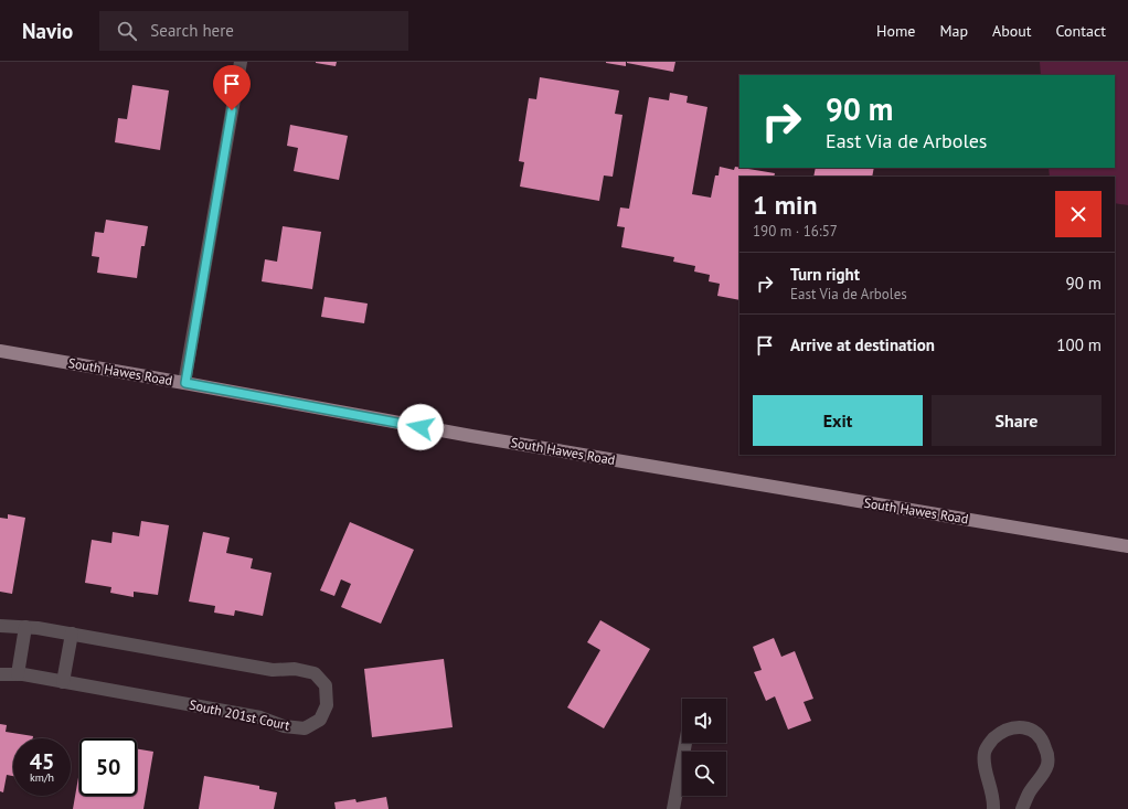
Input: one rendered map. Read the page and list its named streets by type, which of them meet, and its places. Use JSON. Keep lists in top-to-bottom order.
{
  "streets": {
    "main road": ["South Hawes Road"],
    "street": ["South 201st Court"]
  },
  "page": {
    "header": "Navio",
    "search": "Search here",
    "nav": [
      "Home",
      "Map",
      "About",
      "Contact"
    ],
    "turn": ["90 m", "East Via de Arboles"],
    "heading": ["1 min", "190 m · 16:57"],
    "list": [
      {
        "name": "Turn right",
        "note": "East Via de Arboles",
        "value": "90 m"
      },
      {
        "name": "Arrive at destination",
        "value": "100 m"
      }
    ],
    "buttons": ["Exit", "Share"],
    "speed": "45 km/h",
    "limit": "50"
  }
}
